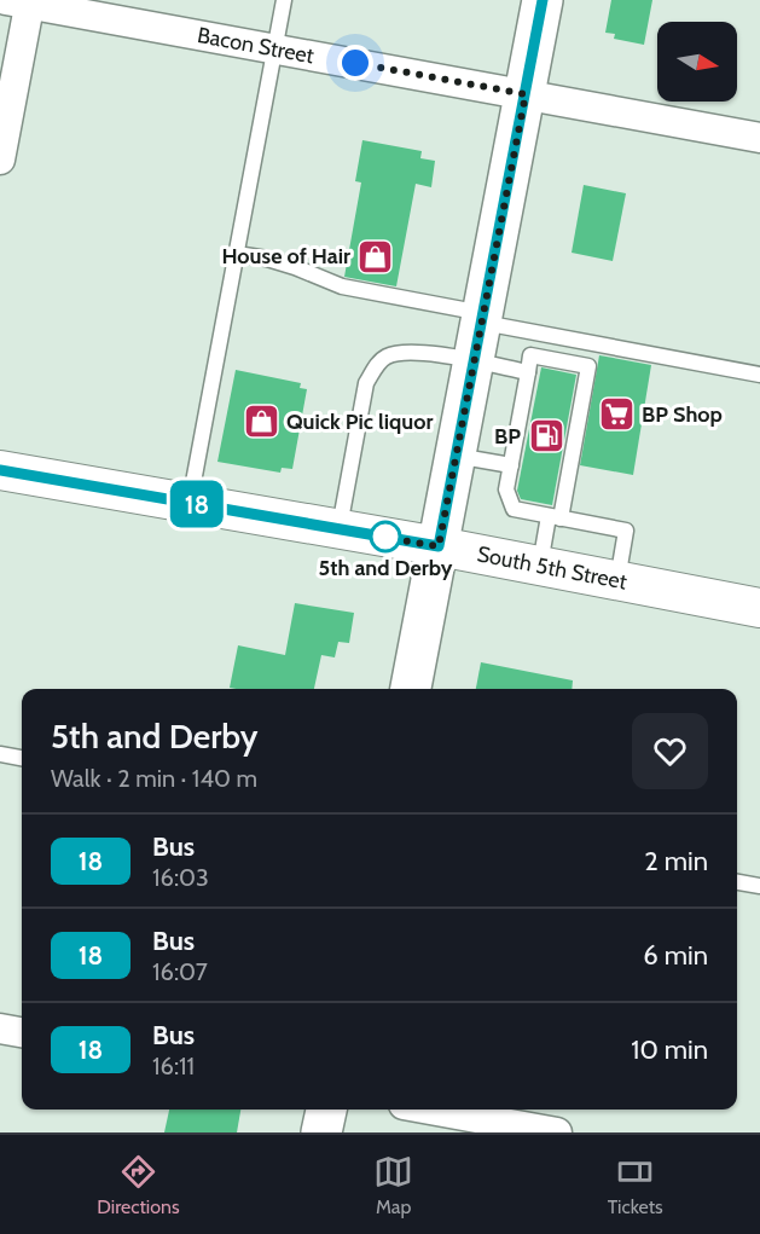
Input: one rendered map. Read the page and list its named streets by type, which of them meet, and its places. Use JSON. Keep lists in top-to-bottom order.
{
  "streets": {
    "street": ["Bacon Street", "South 5th Street"]
  },
  "places": {
    "shop": ["House of Hair", "Quick Pic liquor"],
    "supermarket": ["BP Shop"],
    "fuel station": ["BP"],
    "other": ["5th and Derby"]
  },
  "lines": ["bus line 18"],
  "north": "right",
  "page": {
    "on_map": "18",
    "heading": ["5th and Derby", "Walk · 2 min · 140 m"],
    "list": [
      {
        "mark": "18",
        "name": "Bus",
        "note": "16:03",
        "value": "2 min"
      },
      {
        "mark": "18",
        "name": "Bus",
        "note": "16:07",
        "value": "6 min"
      },
      {
        "mark": "18",
        "name": "Bus",
        "note": "16:11",
        "value": "10 min"
      }
    ],
    "tabs": ["Directions", "Map", "Tickets"]
  }
}
